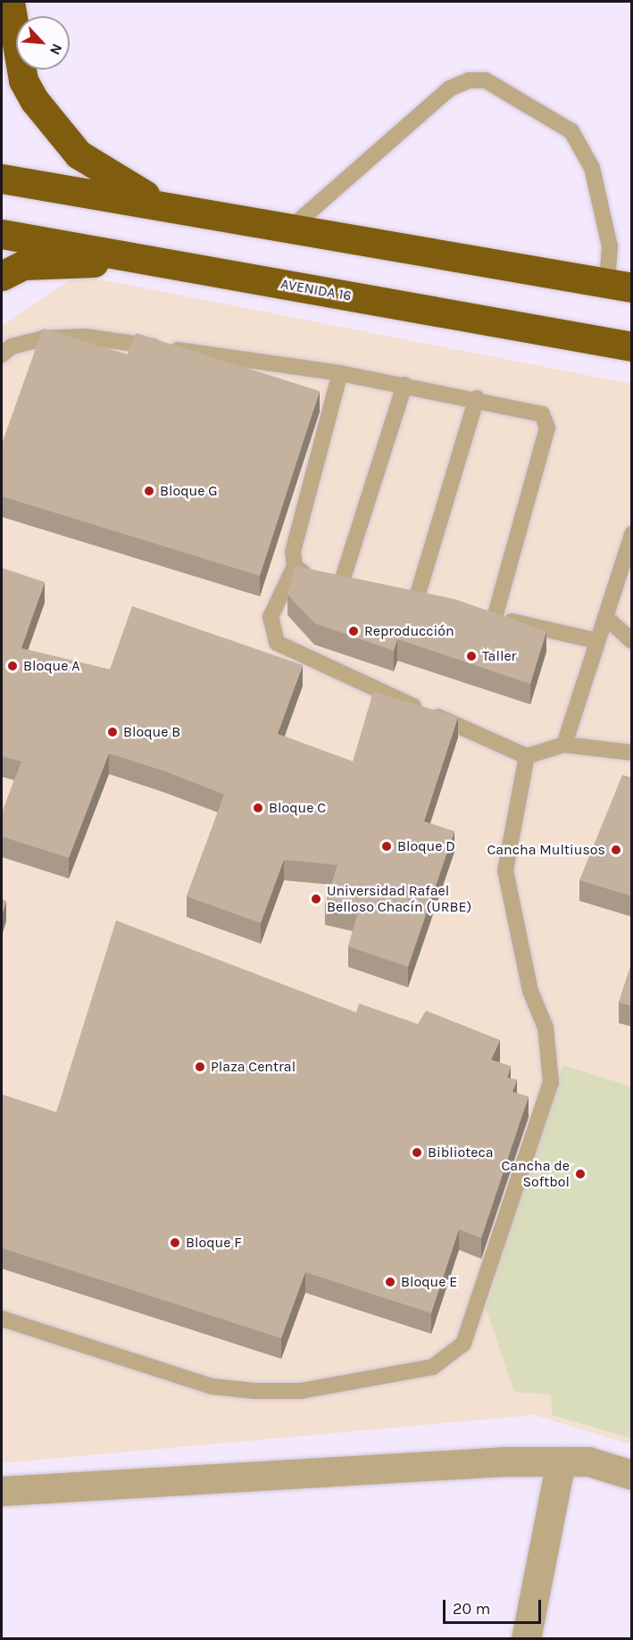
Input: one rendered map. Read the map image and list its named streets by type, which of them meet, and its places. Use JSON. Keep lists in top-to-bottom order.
{
  "streets": {
    "highway": ["AVENIDA 16"]
  },
  "places": [
    "Bloque G",
    "Reproducción",
    "Taller",
    "Bloque A",
    "Bloque B",
    "Bloque C",
    "Bloque D",
    "Cancha Multiusos",
    "Universidad Rafael Belloso Chacín (URBE)",
    "Plaza Central",
    "Biblioteca",
    "Cancha de Softbol",
    "Bloque F",
    "Bloque E"
  ],
  "scale_bar": "20 m",
  "north": "bottom right"
}
